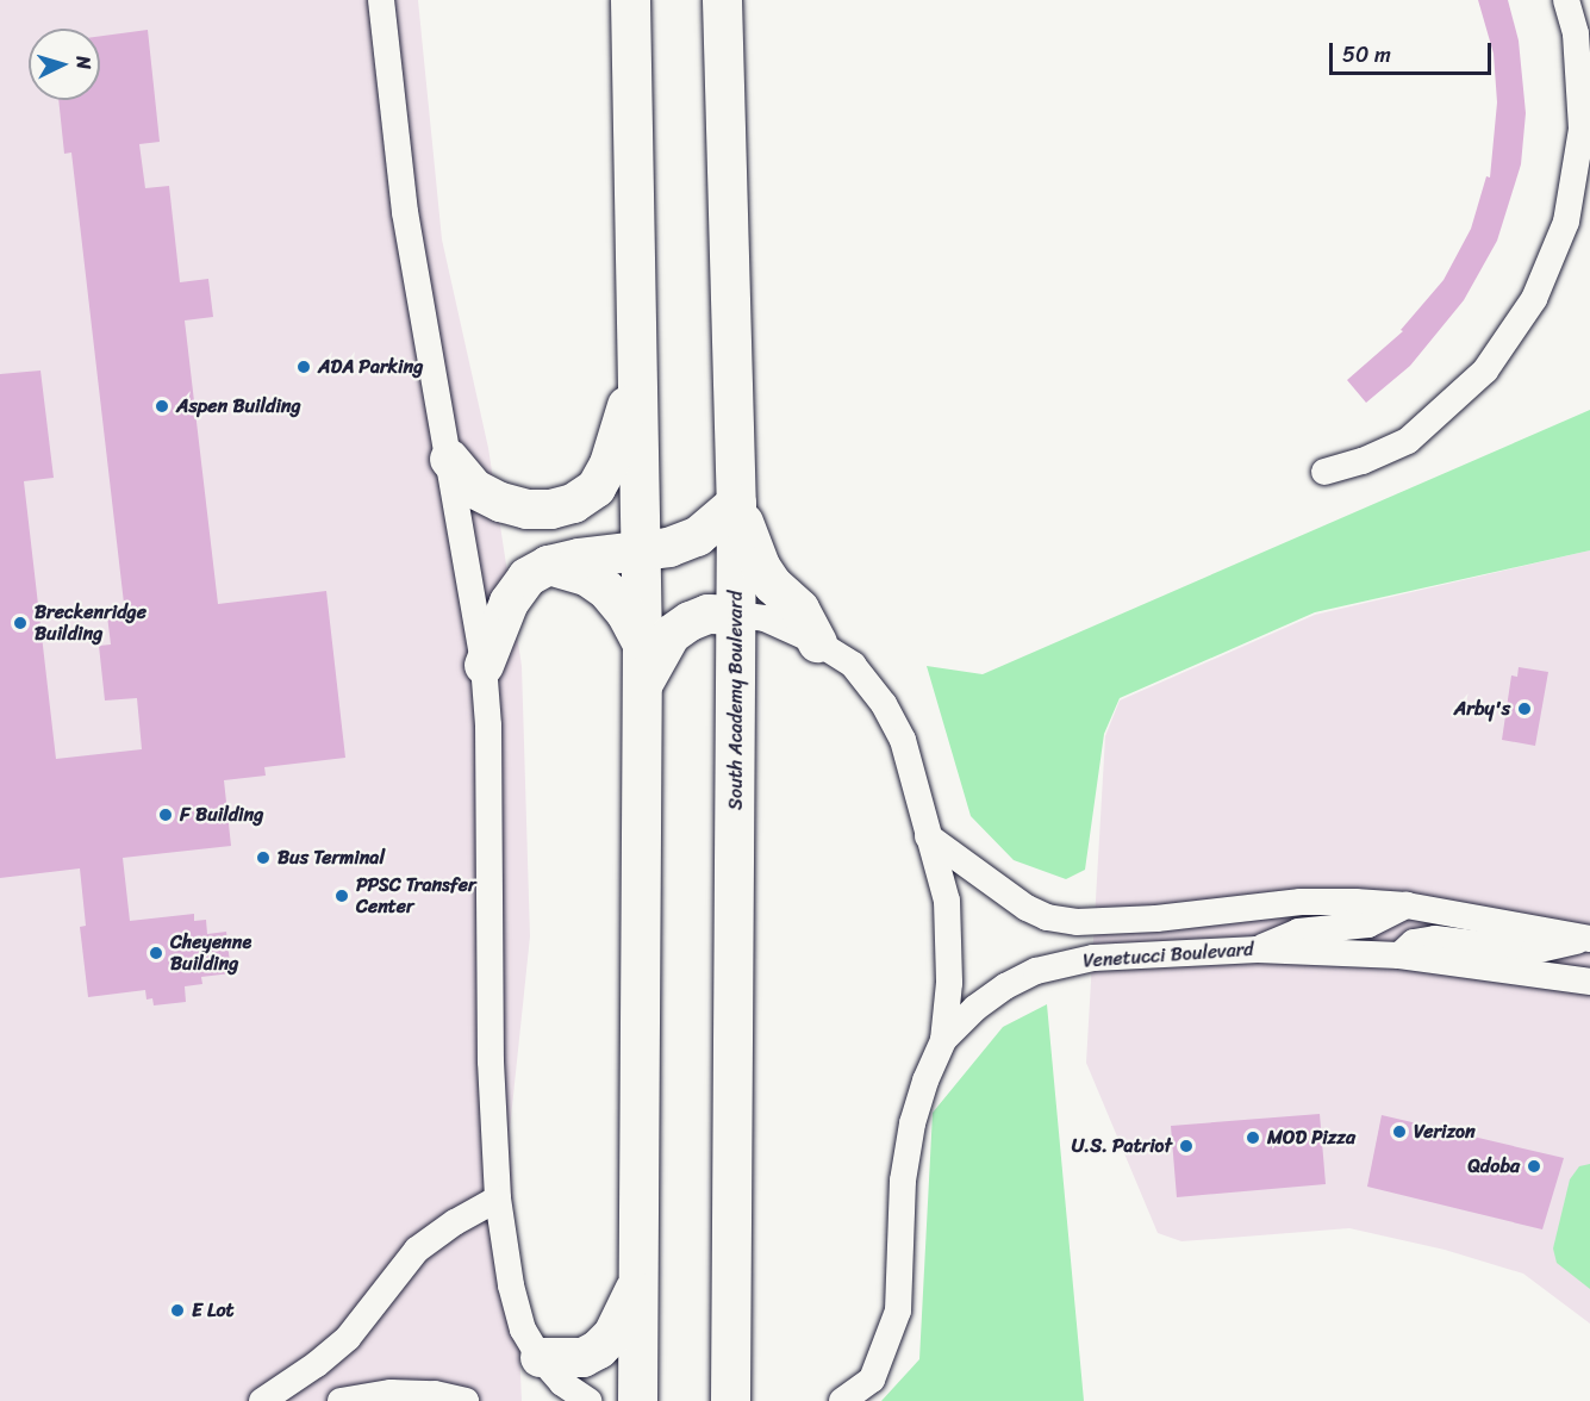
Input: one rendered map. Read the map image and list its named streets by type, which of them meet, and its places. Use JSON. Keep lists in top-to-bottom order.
{
  "streets": {
    "highway": ["South Academy Boulevard"],
    "street": ["Venetucci Boulevard"]
  },
  "places": [
    "ADA Parking",
    "Aspen Building",
    "Breckenridge Building",
    "Arby's",
    "F Building",
    "Bus Terminal",
    "PPSC Transfer Center",
    "Cheyenne Building",
    "Verizon",
    "MOD Pizza",
    "U.S. Patriot",
    "Qdoba",
    "E Lot"
  ],
  "scale_bar": "50 m",
  "north": "right"
}
